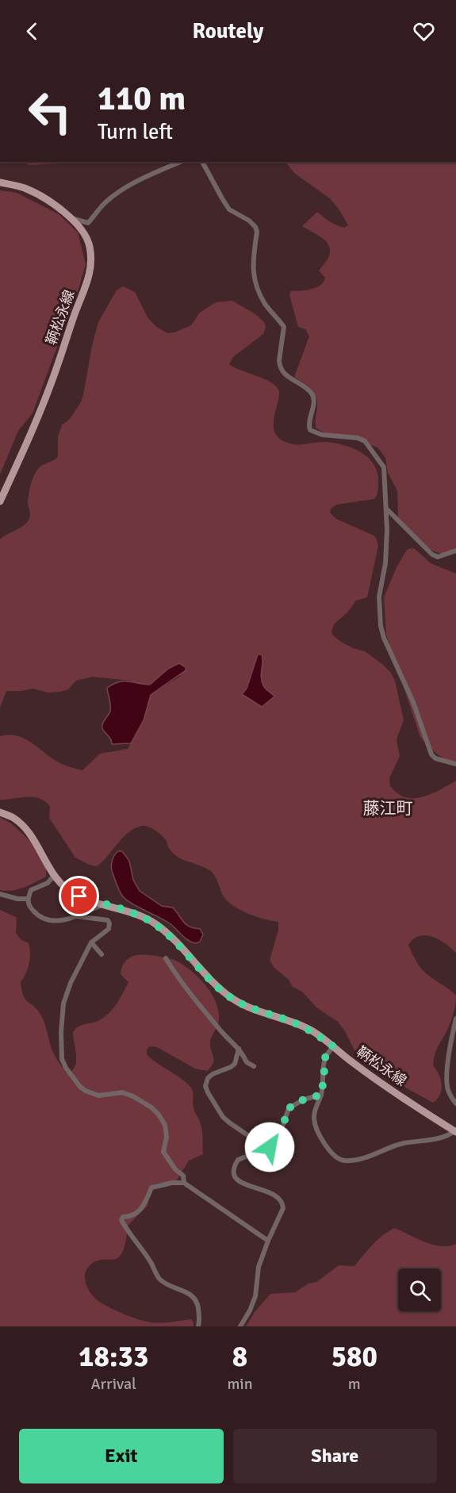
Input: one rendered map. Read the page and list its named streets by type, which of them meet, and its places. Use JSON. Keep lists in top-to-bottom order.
{
  "streets": {
    "main road": ["鞆松永線"]
  },
  "districts": ["藤江町"],
  "page": {
    "header": "Routely",
    "turn": ["110 m", "Turn left"],
    "eta": [
      "18:33",
      "Arrival",
      "8",
      "min",
      "580",
      "m"
    ],
    "buttons": ["Exit", "Share"]
  }
}
